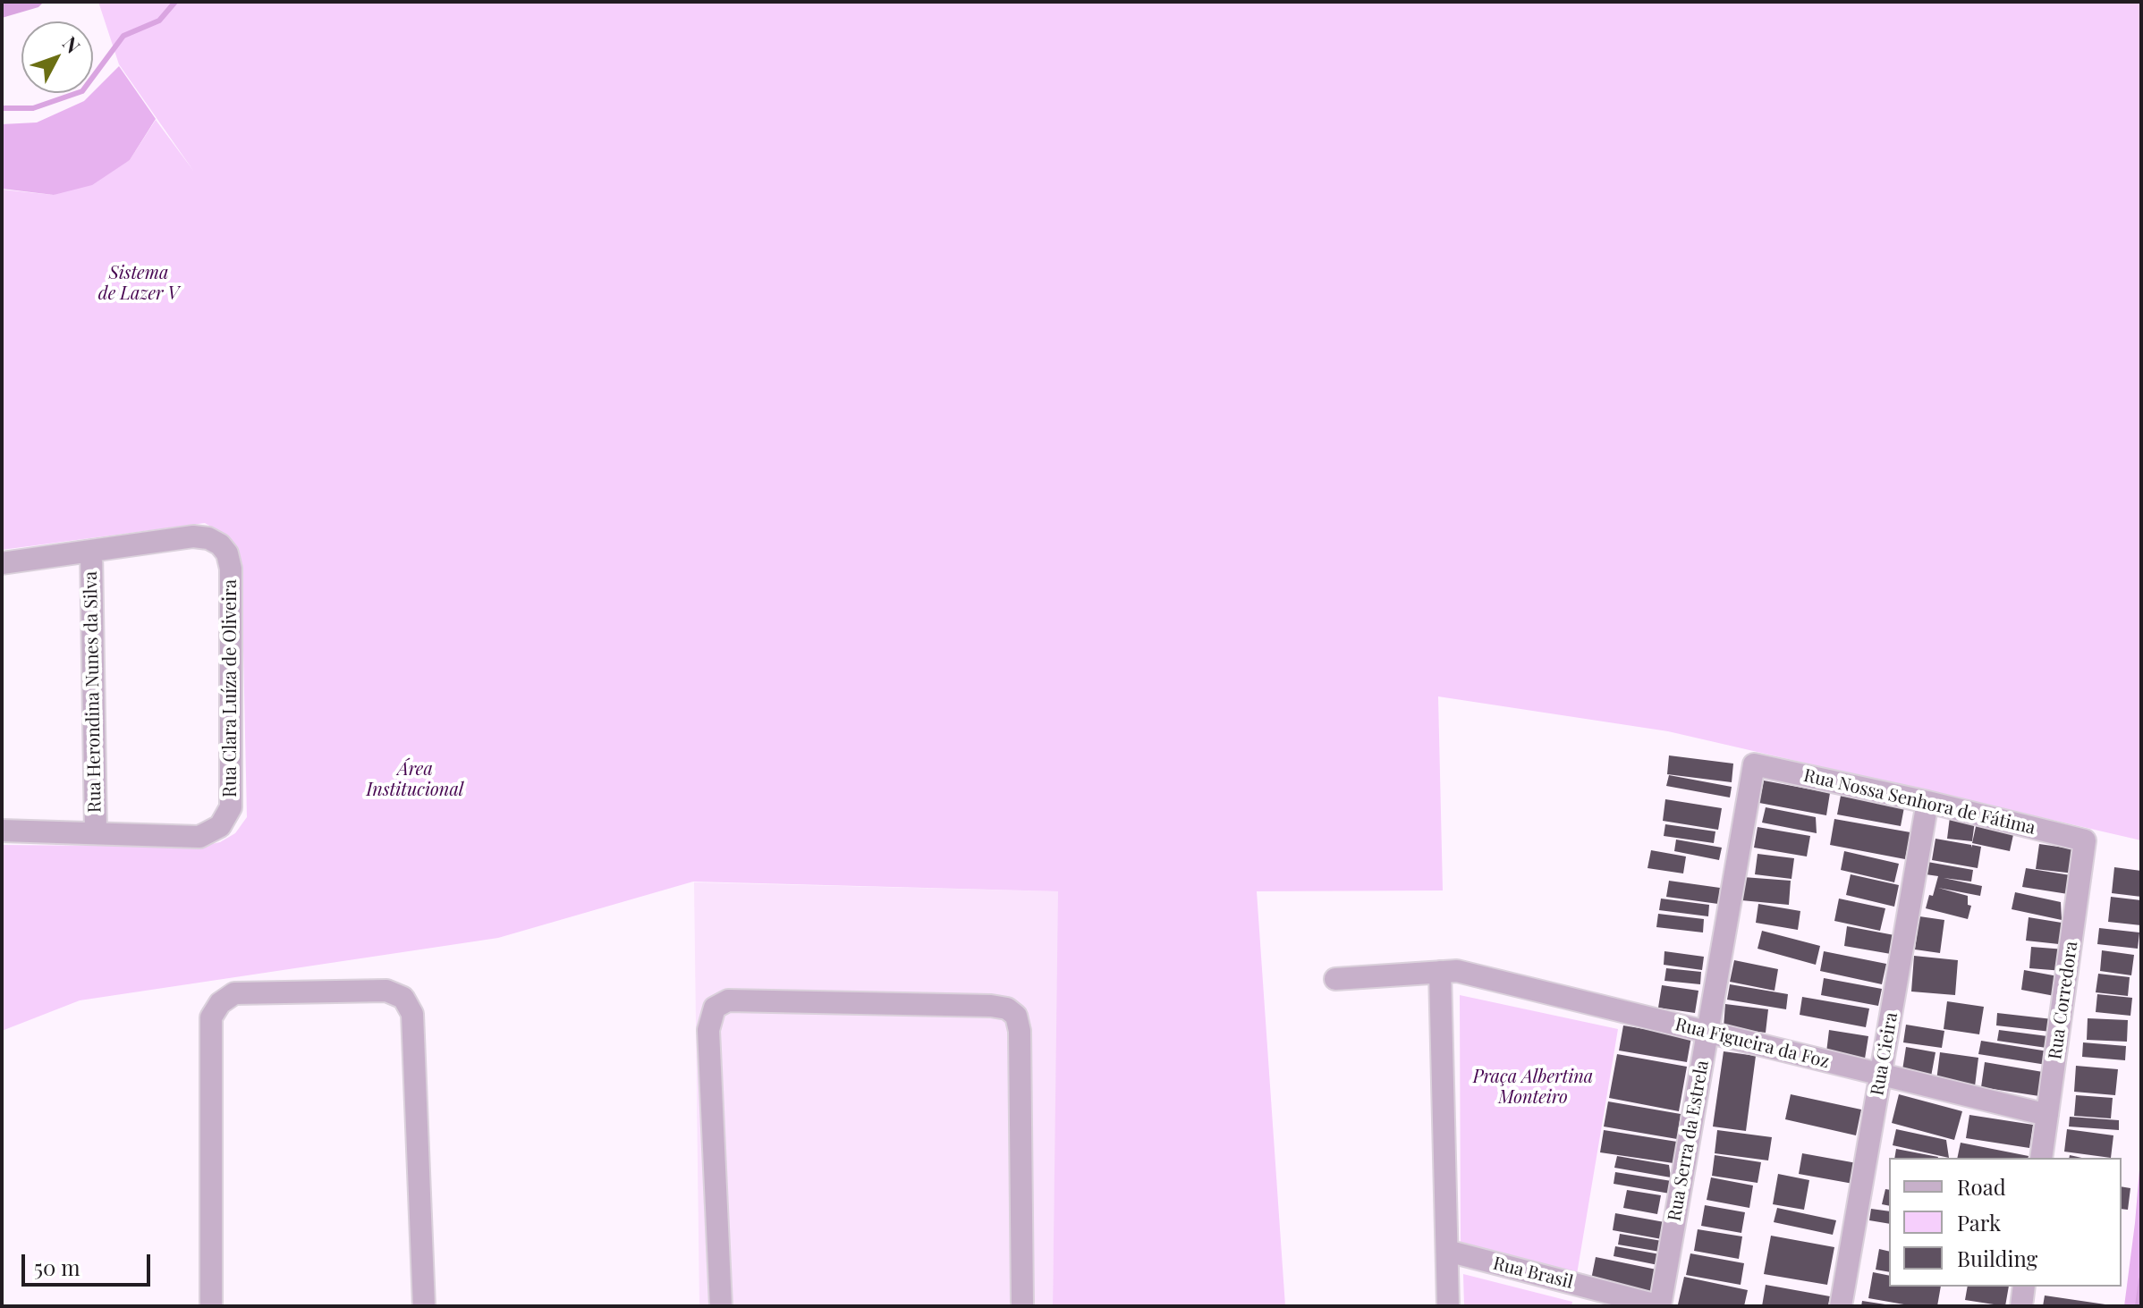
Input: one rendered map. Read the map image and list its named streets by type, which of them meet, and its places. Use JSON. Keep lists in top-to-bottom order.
{
  "streets": {
    "street": [
      "Rua Clara Luíza de Oliveira",
      "Rua Herondina Nunes da Silva",
      "Rua Nossa Senhora de Fátima",
      "Rua Corredora",
      "Rua Figueira da Foz",
      "Rua Cieira",
      "Rua Serra da Estrela",
      "Rua Brasil"
    ]
  },
  "crossings": [
    ["Rua Clara Luíza de Oliveira", "Rua Herondina Nunes da Silva"],
    ["Rua Nossa Senhora de Fátima", "Rua Corredora"],
    ["Rua Nossa Senhora de Fátima", "Rua Cieira"],
    ["Rua Nossa Senhora de Fátima", "Rua Serra da Estrela"],
    ["Rua Corredora", "Rua Figueira da Foz"],
    ["Rua Figueira da Foz", "Rua Cieira"],
    ["Rua Figueira da Foz", "Rua Serra da Estrela"],
    ["Rua Serra da Estrela", "Rua Brasil"]
  ],
  "parks": ["Sistema de Lazer V", "Área Institucional", "Praça Albertina Monteiro"],
  "legend": ["Road", "Park", "Building"],
  "scale_bar": "50 m",
  "north": "top right"
}
